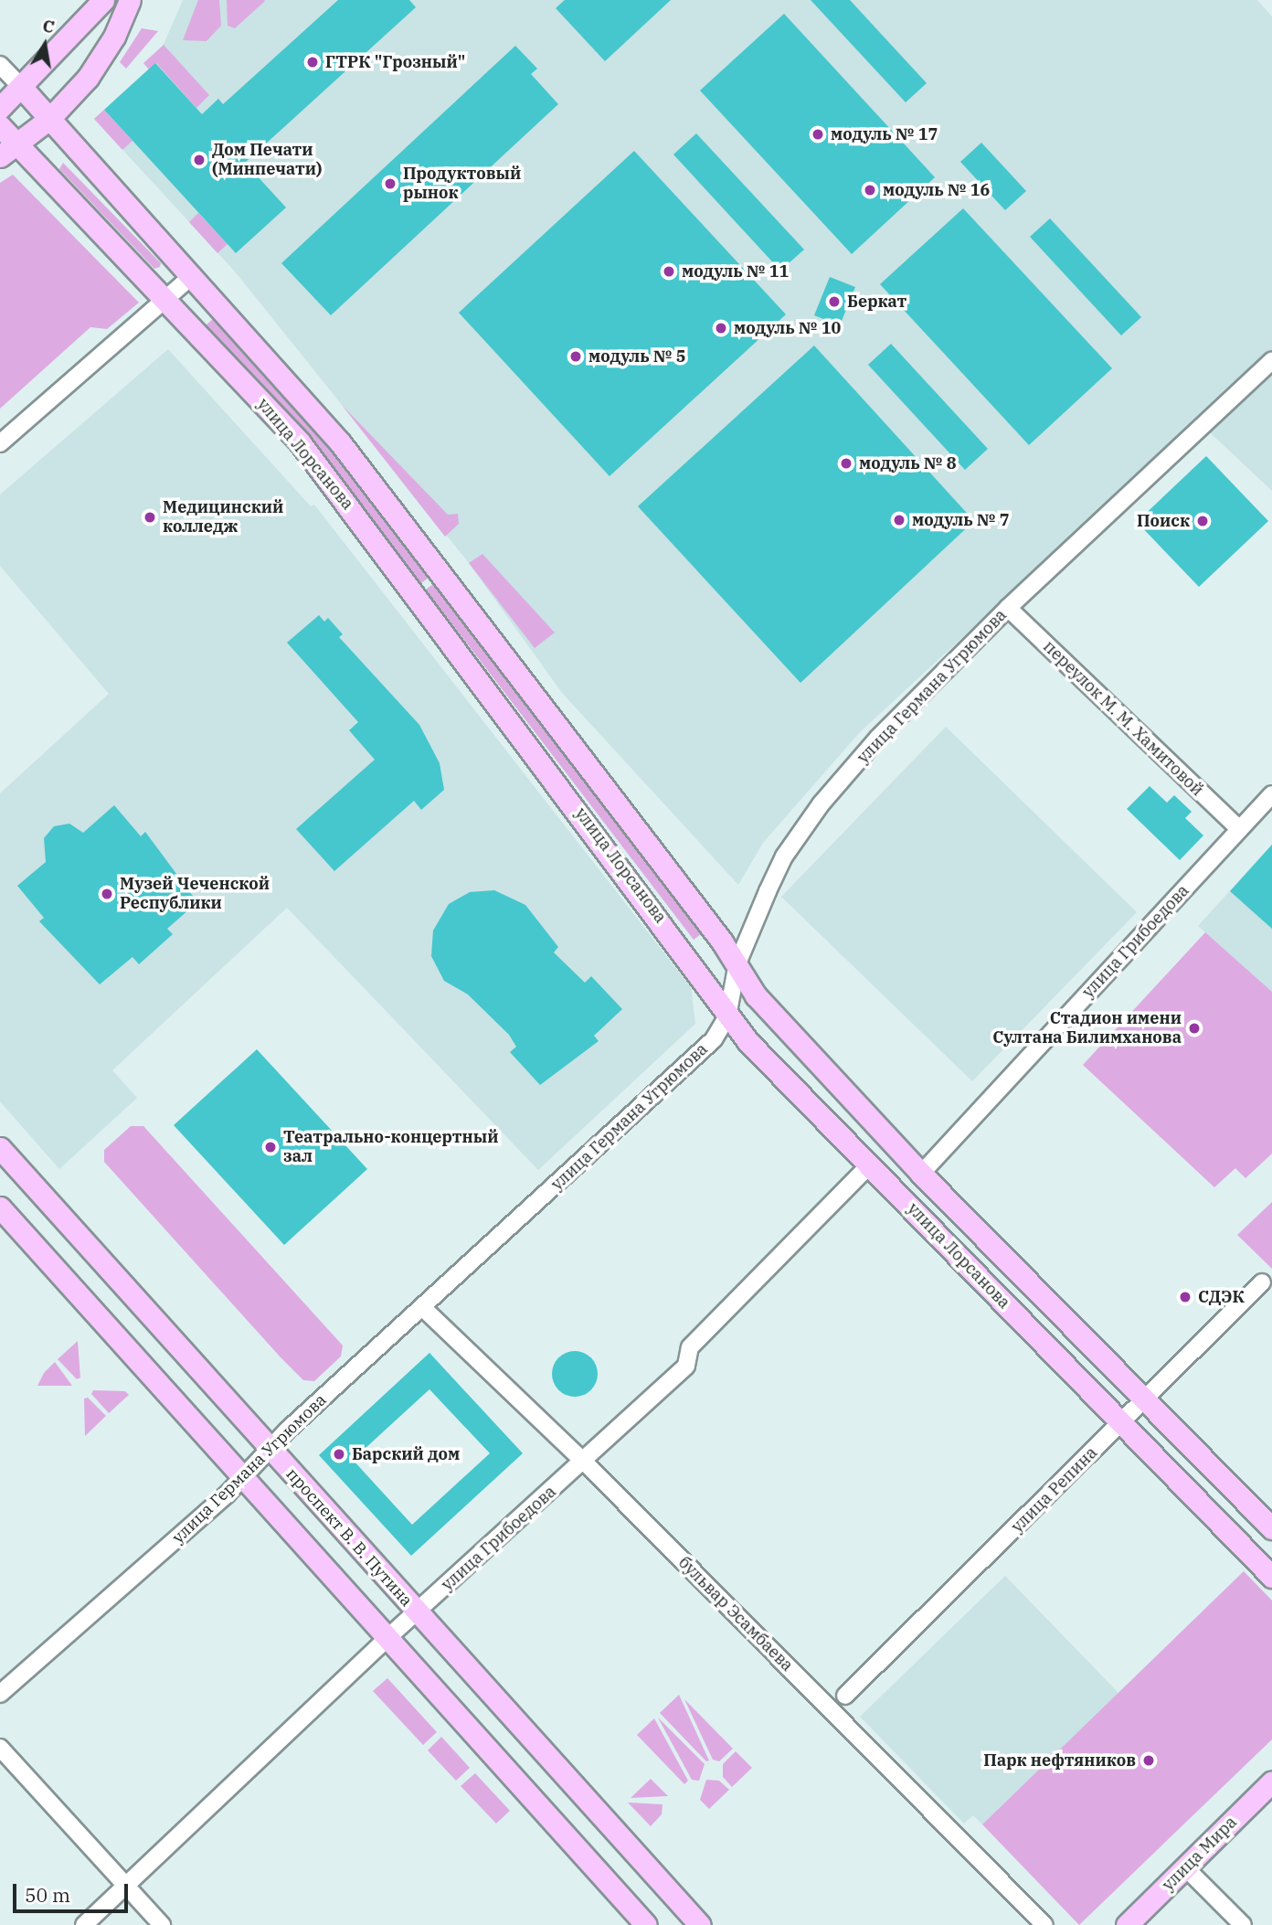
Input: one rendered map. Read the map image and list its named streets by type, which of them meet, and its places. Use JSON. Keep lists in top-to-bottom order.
{
  "streets": {
    "main road": ["улица Лорсанова", "проспект В. В. Путина", "улица Мира"],
    "street": [
      "улица Германа Угрюмова",
      "переулок М. М. Хамитовой",
      "улица Грибоедова",
      "улица Репина",
      "бульвар Эсамбаева"
    ]
  },
  "crossings": [
    ["улица Лорсанова", "улица Германа Угрюмова"],
    ["улица Лорсанова", "улица Грибоедова"],
    ["улица Лорсанова", "улица Репина"],
    ["улица Германа Угрюмова", "переулок М. М. Хамитовой"],
    ["улица Германа Угрюмова", "проспект В. В. Путина"],
    ["улица Германа Угрюмова", "бульвар Эсамбаева"],
    ["переулок М. М. Хамитовой", "улица Грибоедова"],
    ["улица Грибоедова", "проспект В. В. Путина"],
    ["улица Грибоедова", "бульвар Эсамбаева"]
  ],
  "places": [
    "ГТРК \"Грозный\"",
    "модуль № 17",
    "Дом Печати (Минпечати)",
    "Продуктовый рынок",
    "модуль № 16",
    "модуль № 11",
    "Беркат",
    "модуль № 10",
    "модуль № 5",
    "модуль № 8",
    "Медицинский колледж",
    "модуль № 7",
    "Поиск",
    "Музей Чеченской Республики",
    "Стадион имени Султана Билимханова",
    "Театрально-концертный зал",
    "СДЭК",
    "Барский дом",
    "Парк нефтяников"
  ],
  "scale_bar": "50 m",
  "north": "top"
}
